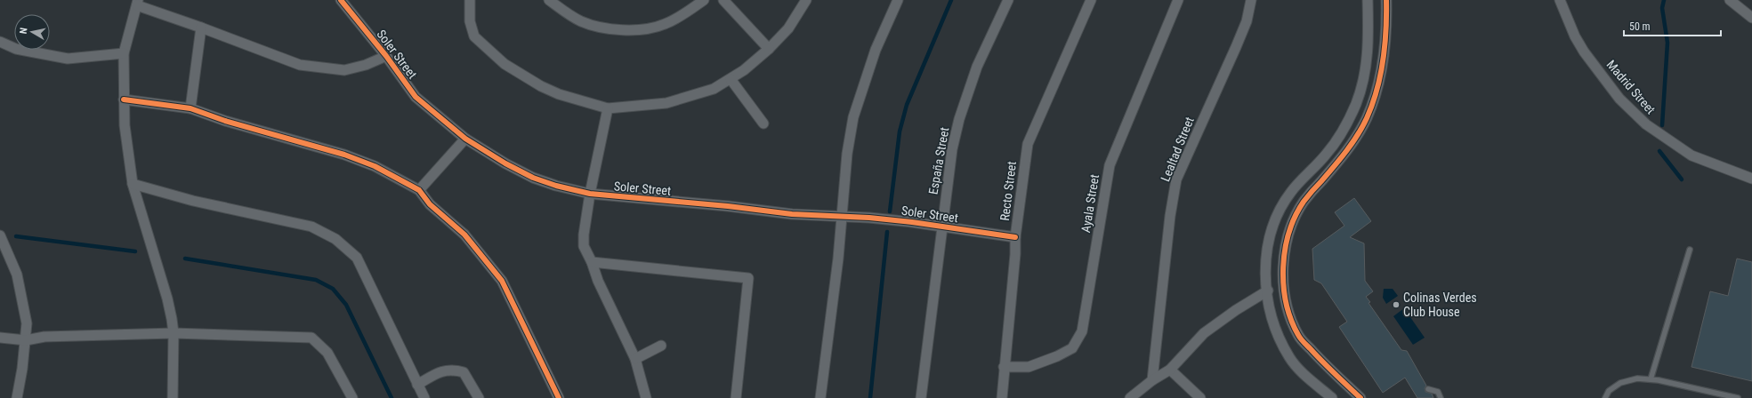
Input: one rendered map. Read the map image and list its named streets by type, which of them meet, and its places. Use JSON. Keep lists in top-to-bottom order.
{
  "streets": {
    "street": [
      "Soler Street",
      "Madrid Street",
      "Lealtad Street",
      "España Street",
      "Recto Street",
      "Ayala Street"
    ]
  },
  "crossings": [
    ["Soler Street", "España Street"],
    ["Soler Street", "Recto Street"],
    ["Recto Street", "Ayala Street"]
  ],
  "places": ["Colinas Verdes Club House"],
  "scale_bar": "50 m",
  "north": "left"
}
